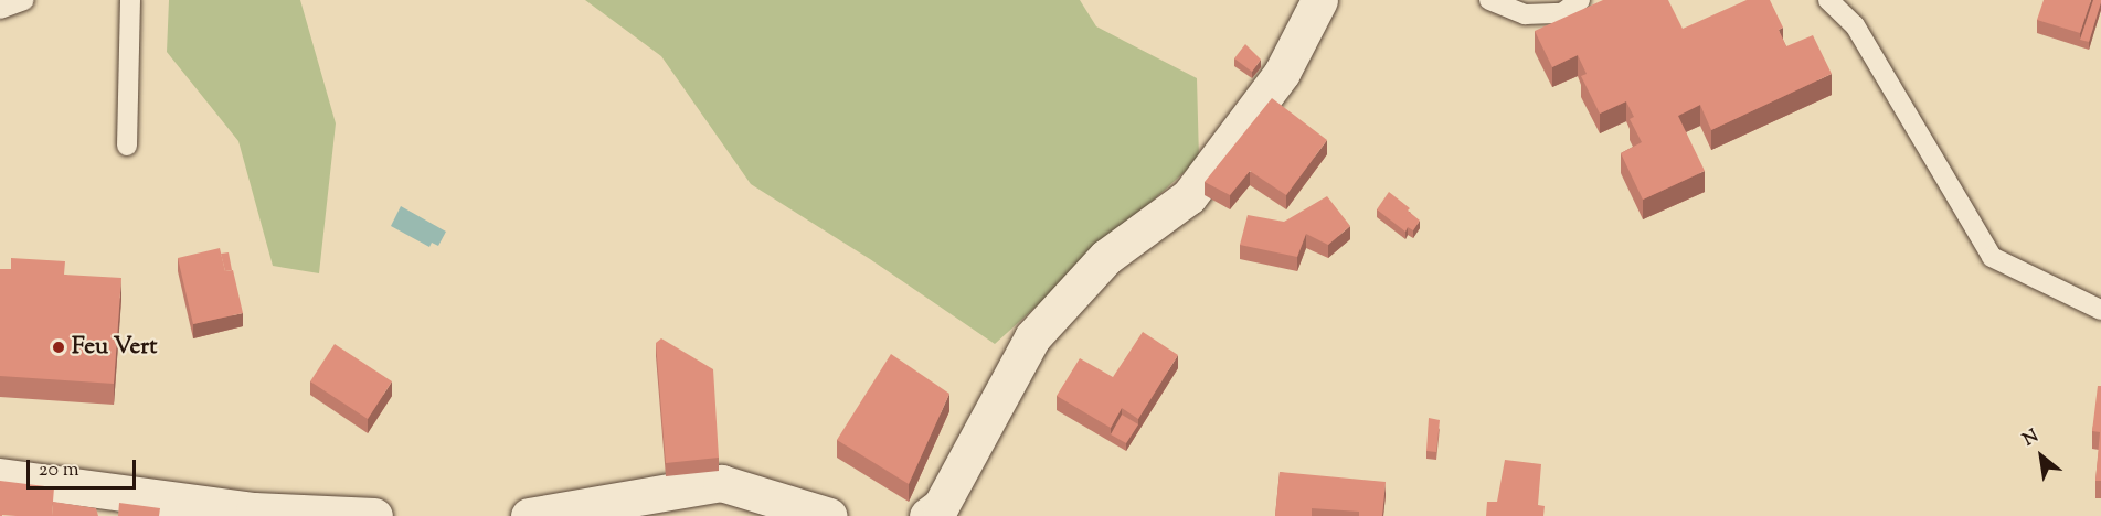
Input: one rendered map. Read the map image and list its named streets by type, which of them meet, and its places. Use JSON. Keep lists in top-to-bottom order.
{
  "places": ["Feu Vert"],
  "scale_bar": "20 m",
  "north": "top left"
}
